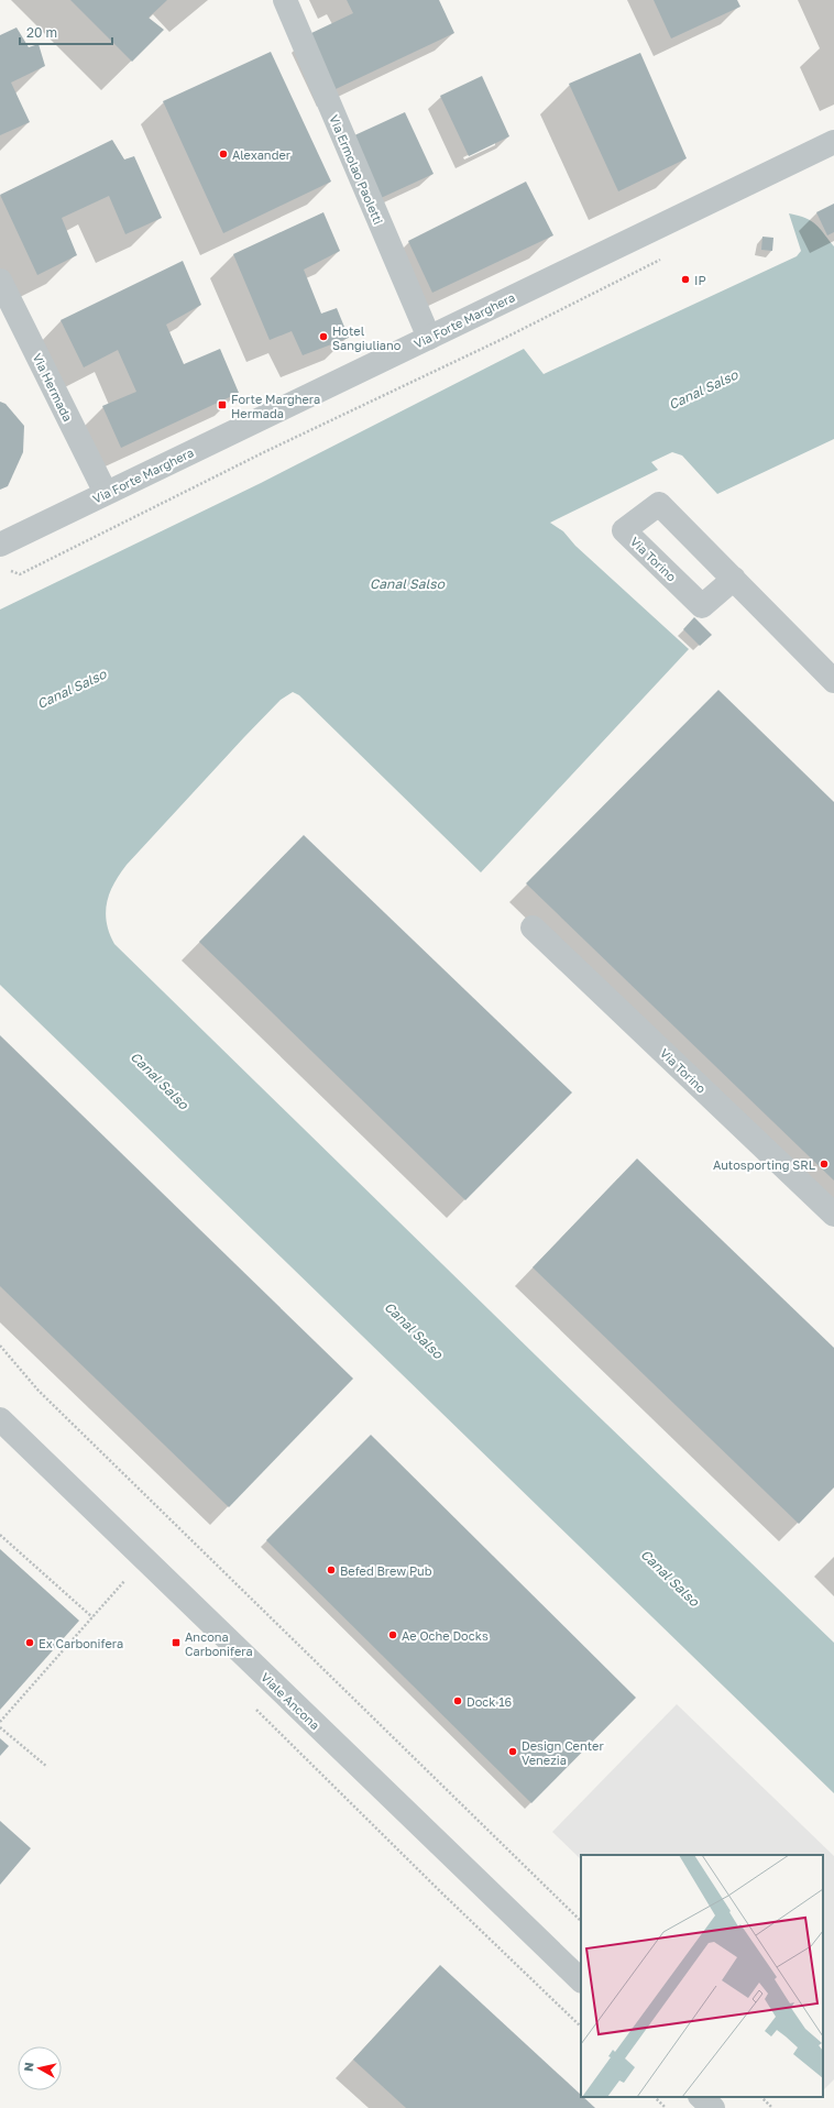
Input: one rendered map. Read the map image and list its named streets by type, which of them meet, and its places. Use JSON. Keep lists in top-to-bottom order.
{
  "streets": {
    "street": [
      "Via Ermolao Paoletti",
      "Via Forte Marghera",
      "Via Hermada",
      "Via Torino",
      "Viale Ancona"
    ]
  },
  "crossings": [
    ["Via Ermolao Paoletti", "Via Forte Marghera"],
    ["Via Forte Marghera", "Via Hermada"]
  ],
  "water": ["Canal Salso"],
  "places": {
    "other": [
      "Alexander",
      "IP",
      "Hotel Sangiuliano",
      "Autosporting SRL",
      "Befed Brew Pub",
      "Ae Oche Docks",
      "Ex Carbonifera",
      "Dock 16",
      "Design Center Venezia"
    ],
    "transit": ["Forte Marghera Hermada", "Ancona Carbonifera"]
  },
  "scale_bar": "20 m",
  "north": "left"
}
